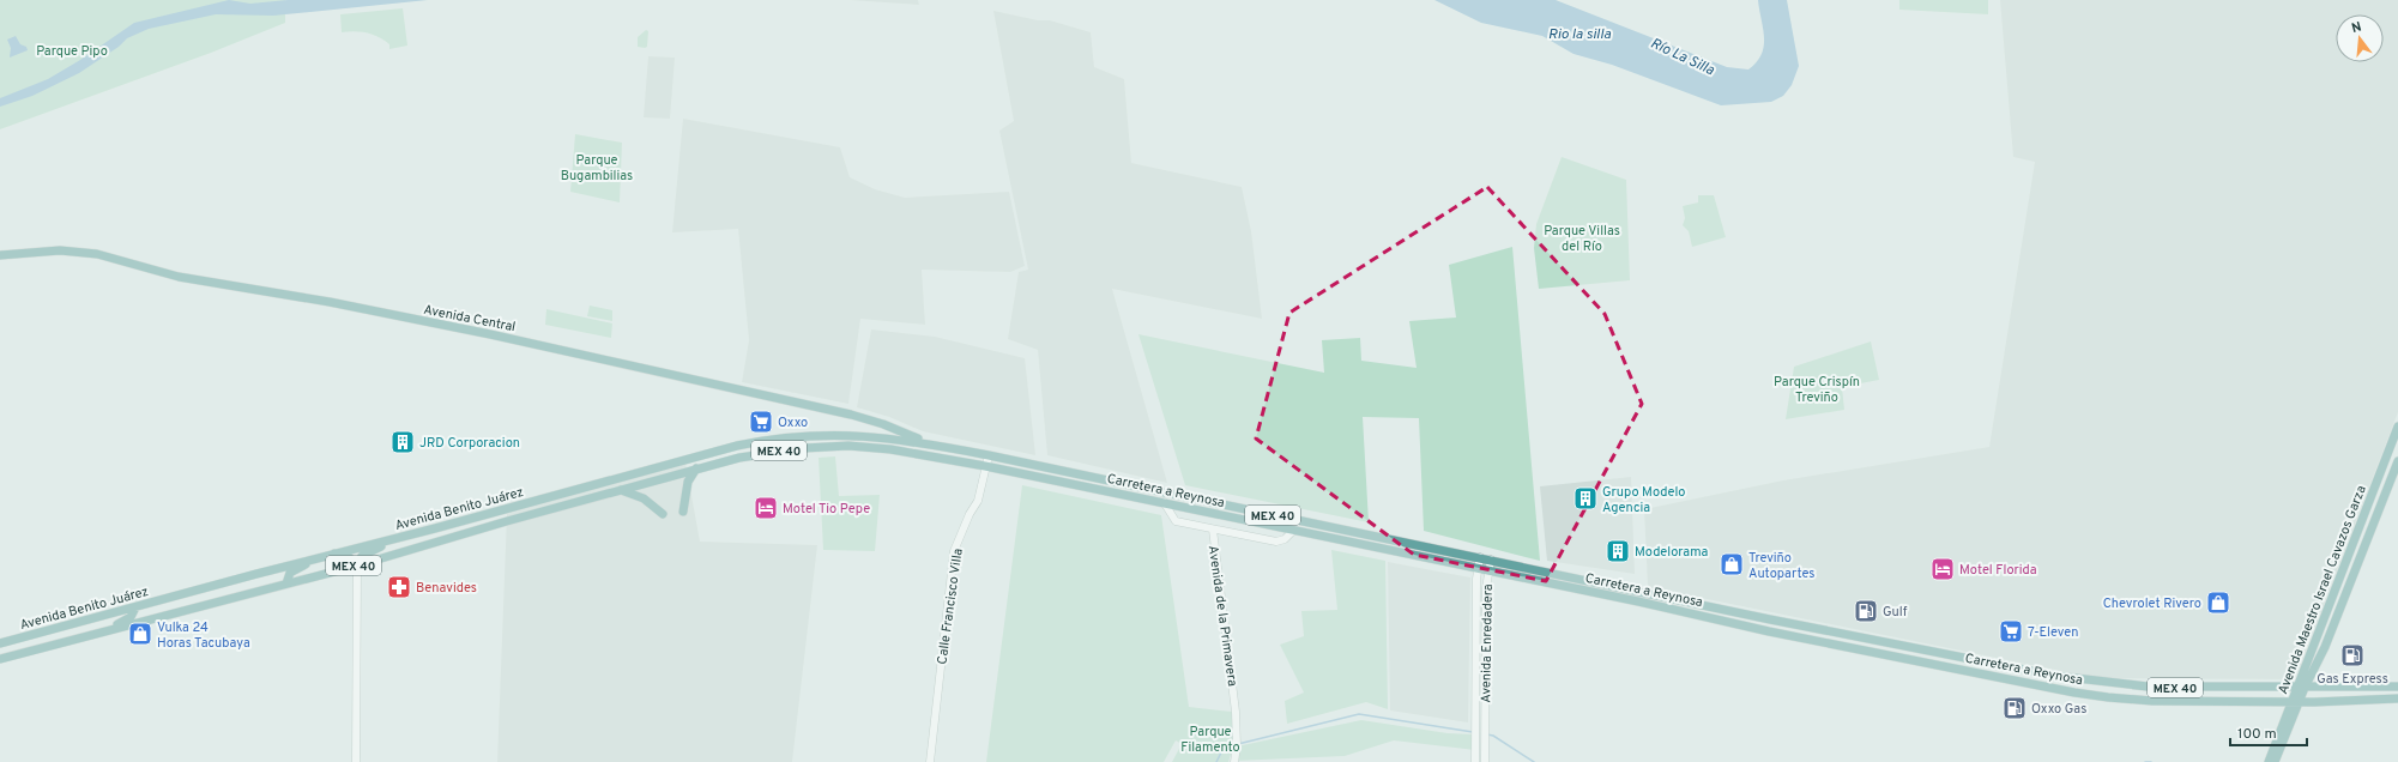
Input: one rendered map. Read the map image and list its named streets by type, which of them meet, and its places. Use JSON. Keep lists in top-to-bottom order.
{
  "streets": {
    "main road": [
      "Avenida Central",
      "MEX 40",
      "Carretera a Reynosa",
      "Avenida Benito Juárez",
      "Avenida Maestro Israel Cavazos Garza"
    ],
    "street": ["Calle Francisco Villa", "Avenida de la Primavera", "Avenida Enredadera"]
  },
  "crossings": [
    ["Avenida Central", "Carretera a Reynosa"],
    ["Avenida Central", "Avenida Benito Juárez"],
    ["Carretera a Reynosa", "Avenida Benito Juárez"],
    ["Carretera a Reynosa", "Avenida Maestro Israel Cavazos Garza"],
    ["Carretera a Reynosa", "Calle Francisco Villa"],
    ["Carretera a Reynosa", "Avenida de la Primavera"],
    ["Carretera a Reynosa", "Avenida Enredadera"]
  ],
  "water": ["Rio la silla", "Río La Silla"],
  "parks": [
    "Parque Pipo",
    "Parque Bugambilias",
    "Parque Villas del Río",
    "Parque Crispín Treviño",
    "Parque Filamento"
  ],
  "places": {
    "supermarket": ["Oxxo", "7-Eleven"],
    "building": ["JRD Corporacion", "Grupo Modelo Agencia", "Modelorama"],
    "hotel": ["Motel Tio Pepe", "Motel Florida"],
    "shop": ["Treviño Autopartes", "Chevrolet Rivero", "Vulka 24 Horas Tacubaya"],
    "pharmacy": ["Benavides"],
    "fuel station": ["Gulf", "Gas Express", "Oxxo Gas"]
  },
  "scale_bar": "100 m",
  "north": "top"
}
